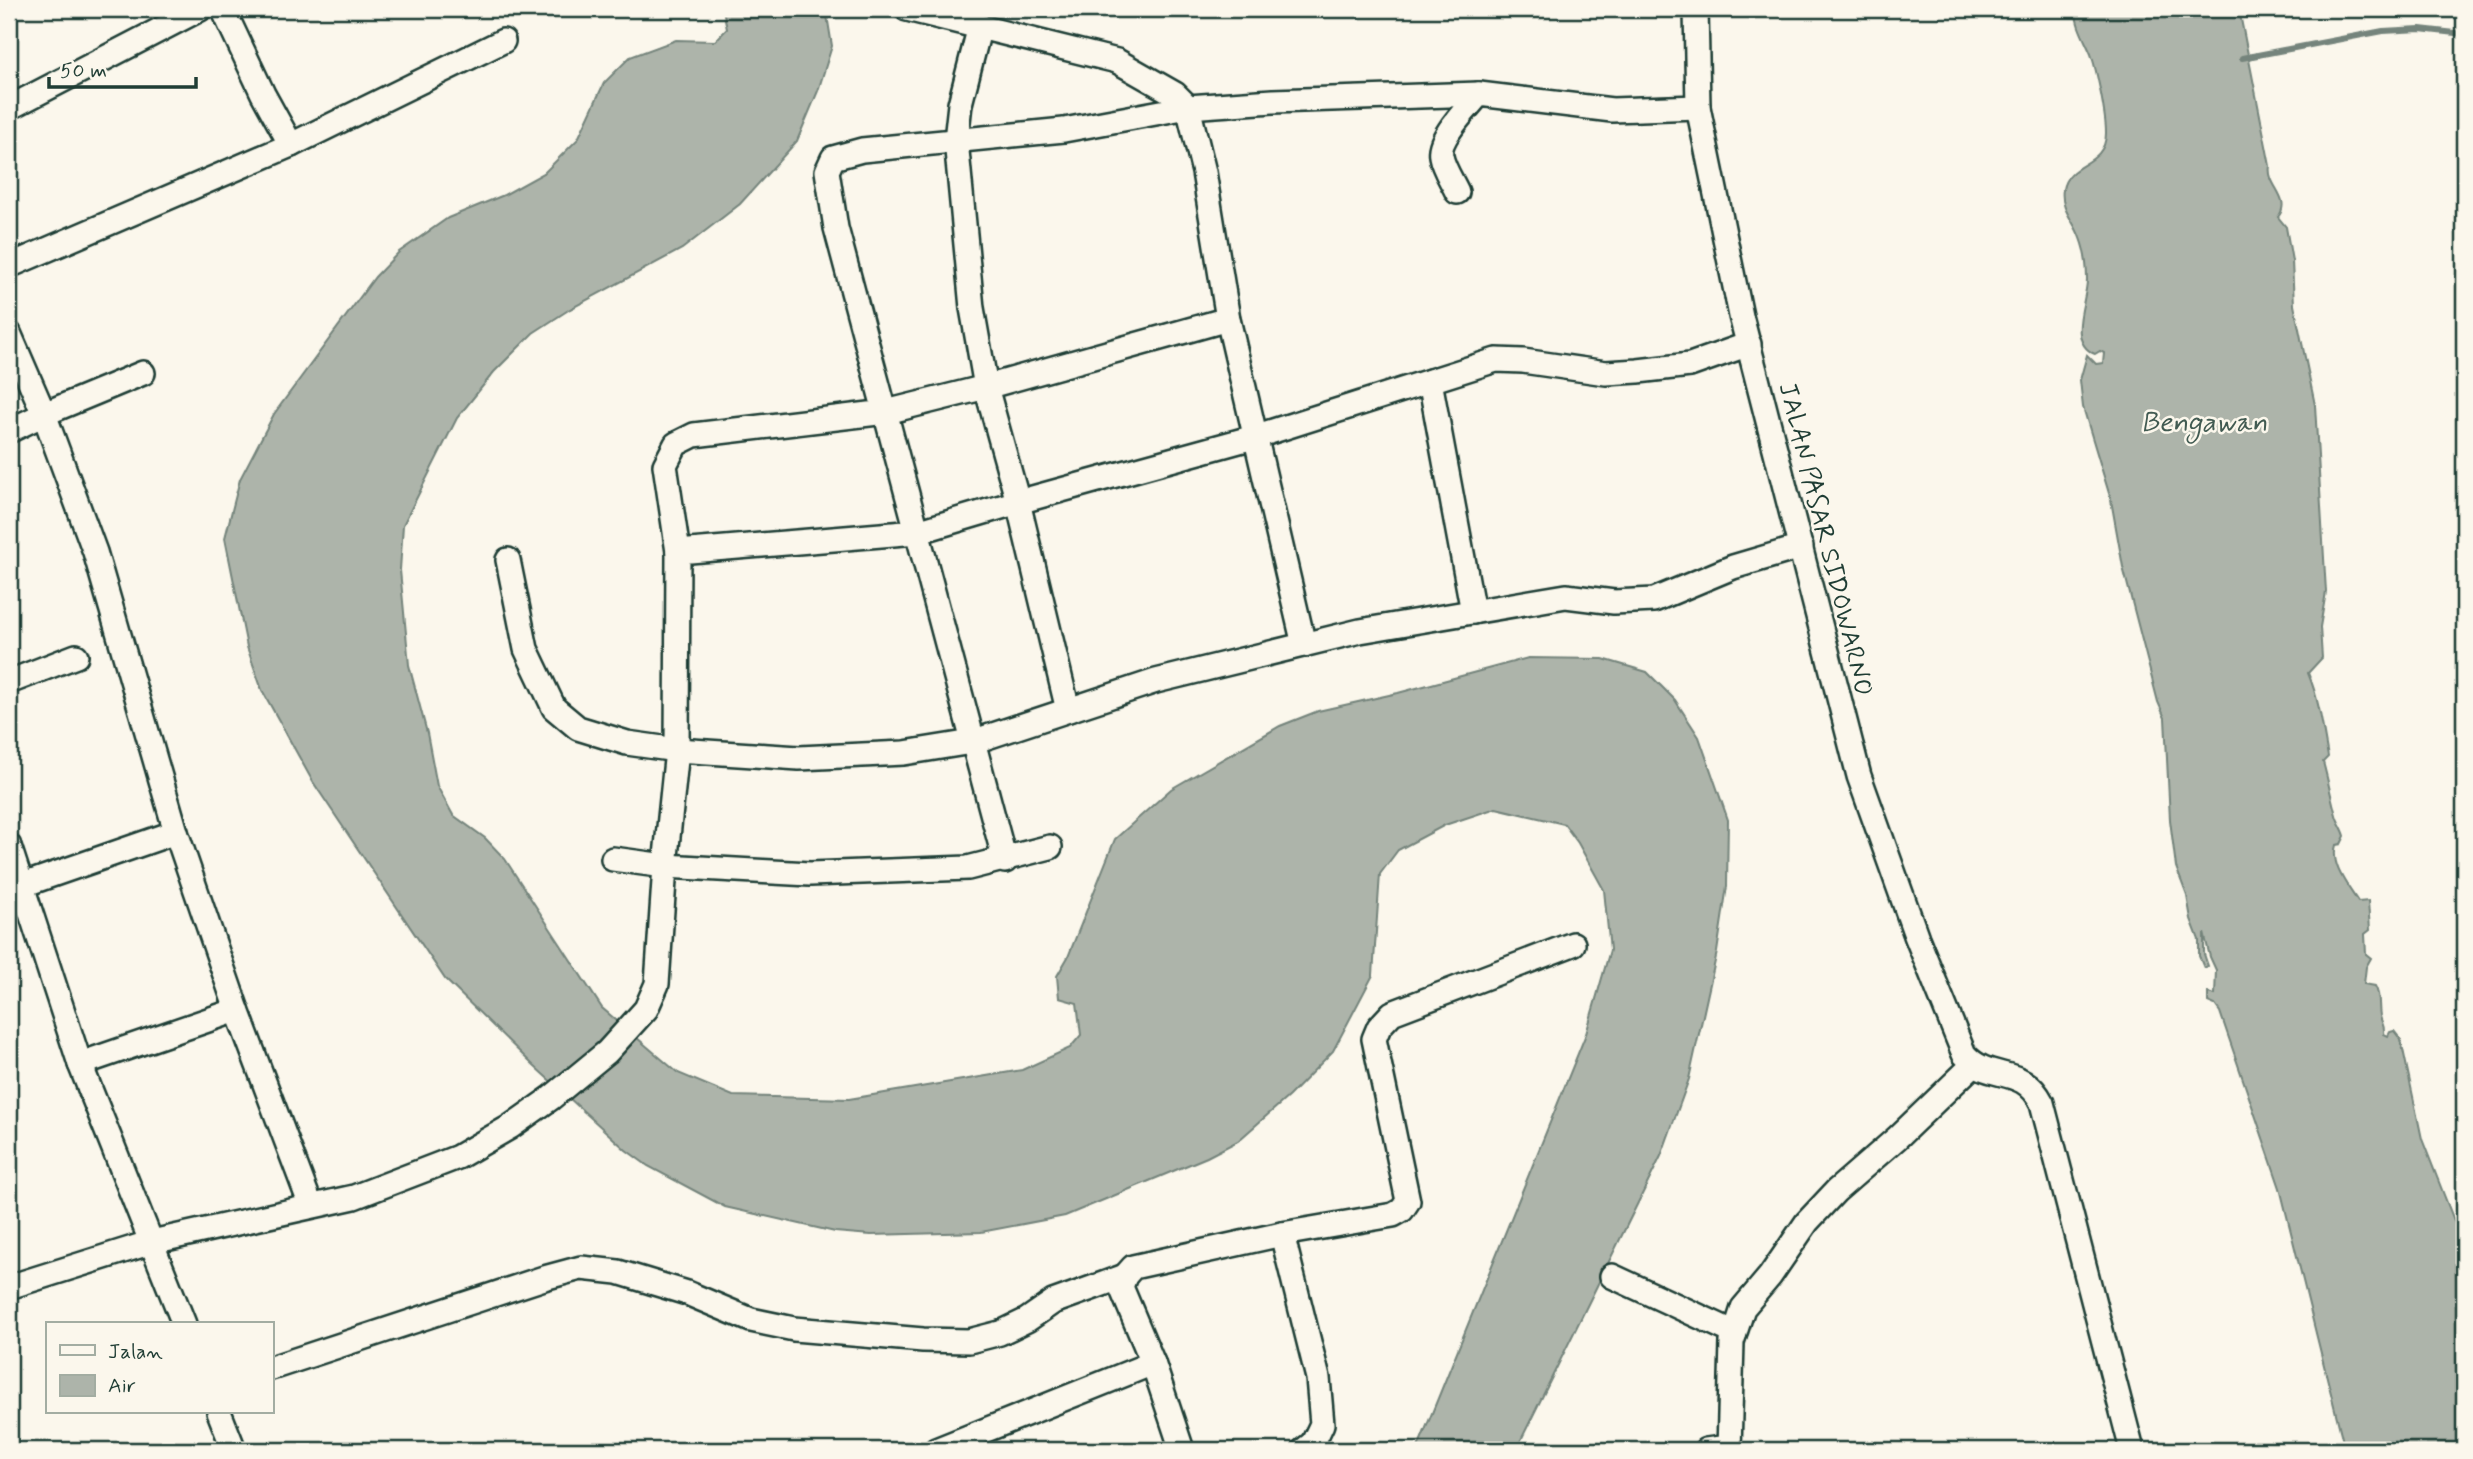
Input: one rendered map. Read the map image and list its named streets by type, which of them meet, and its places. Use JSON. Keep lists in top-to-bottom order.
{
  "streets": {
    "street": ["JALAN PASAR SIDOWARNO"]
  },
  "water": ["Bengawan"],
  "legend": ["Jalan", "Air"],
  "scale_bar": "50 m"
}
